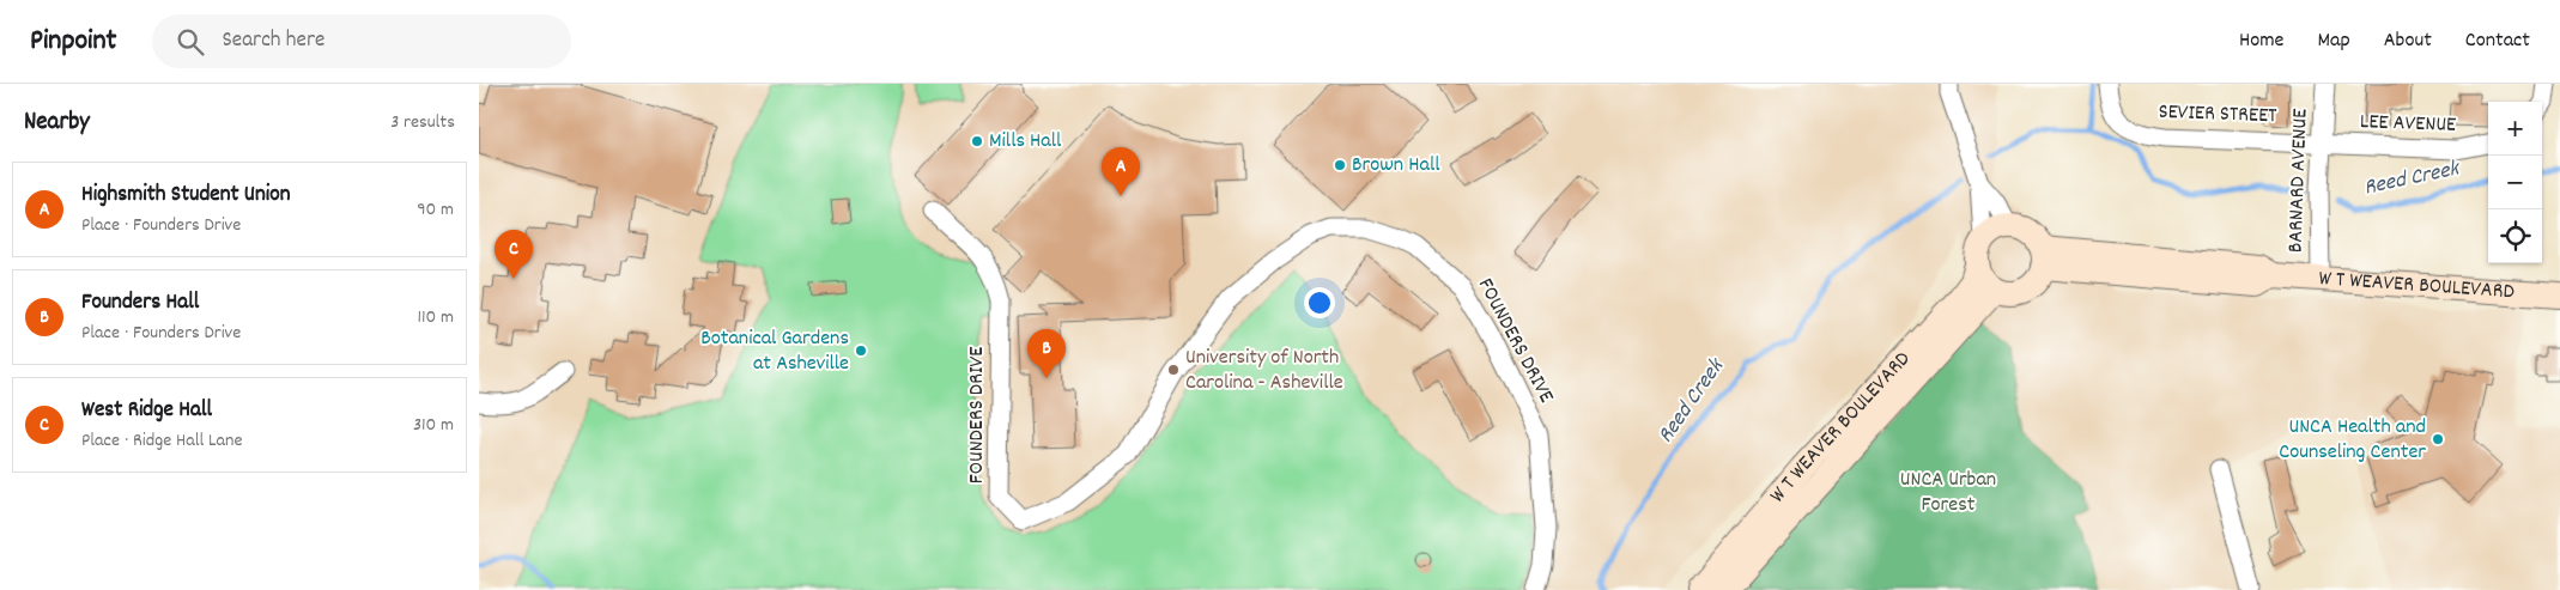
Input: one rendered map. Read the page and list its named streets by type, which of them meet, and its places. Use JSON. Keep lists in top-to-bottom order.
{
  "streets": {
    "main road": ["W T WEAVER BOULEVARD"],
    "street": [
      "SEVIER STREET",
      "LEE AVENUE",
      "BARNARD AVENUE",
      "FOUNDERS DRIVE"
    ]
  },
  "crossings": [
    ["SEVIER STREET", "LEE AVENUE"],
    ["SEVIER STREET", "BARNARD AVENUE"],
    ["LEE AVENUE", "BARNARD AVENUE"],
    ["BARNARD AVENUE", "W T WEAVER BOULEVARD"]
  ],
  "water": ["Reed Creek"],
  "parks": ["UNCA Urban Forest"],
  "places": [
    "Mills Hall",
    "Brown Hall",
    "Botanical Gardens at Asheville",
    "University of North Carolina - Asheville",
    "UNCA Health and Counseling Center"
  ],
  "page": {
    "header": "Pinpoint",
    "search": "Search here",
    "nav": [
      "Home",
      "Map",
      "About",
      "Contact"
    ],
    "heading": ["Nearby", "3 results"],
    "map_buttons": ["+", "−"],
    "pins": ["A", "C", "B"],
    "list": [
      {
        "mark": "A",
        "name": "Highsmith Student Union",
        "note": "Place · Founders Drive",
        "value": "90 m"
      },
      {
        "mark": "B",
        "name": "Founders Hall",
        "note": "Place · Founders Drive",
        "value": "110 m"
      },
      {
        "mark": "C",
        "name": "West Ridge Hall",
        "note": "Place · Ridge Hall Lane",
        "value": "310 m"
      }
    ]
  }
}
